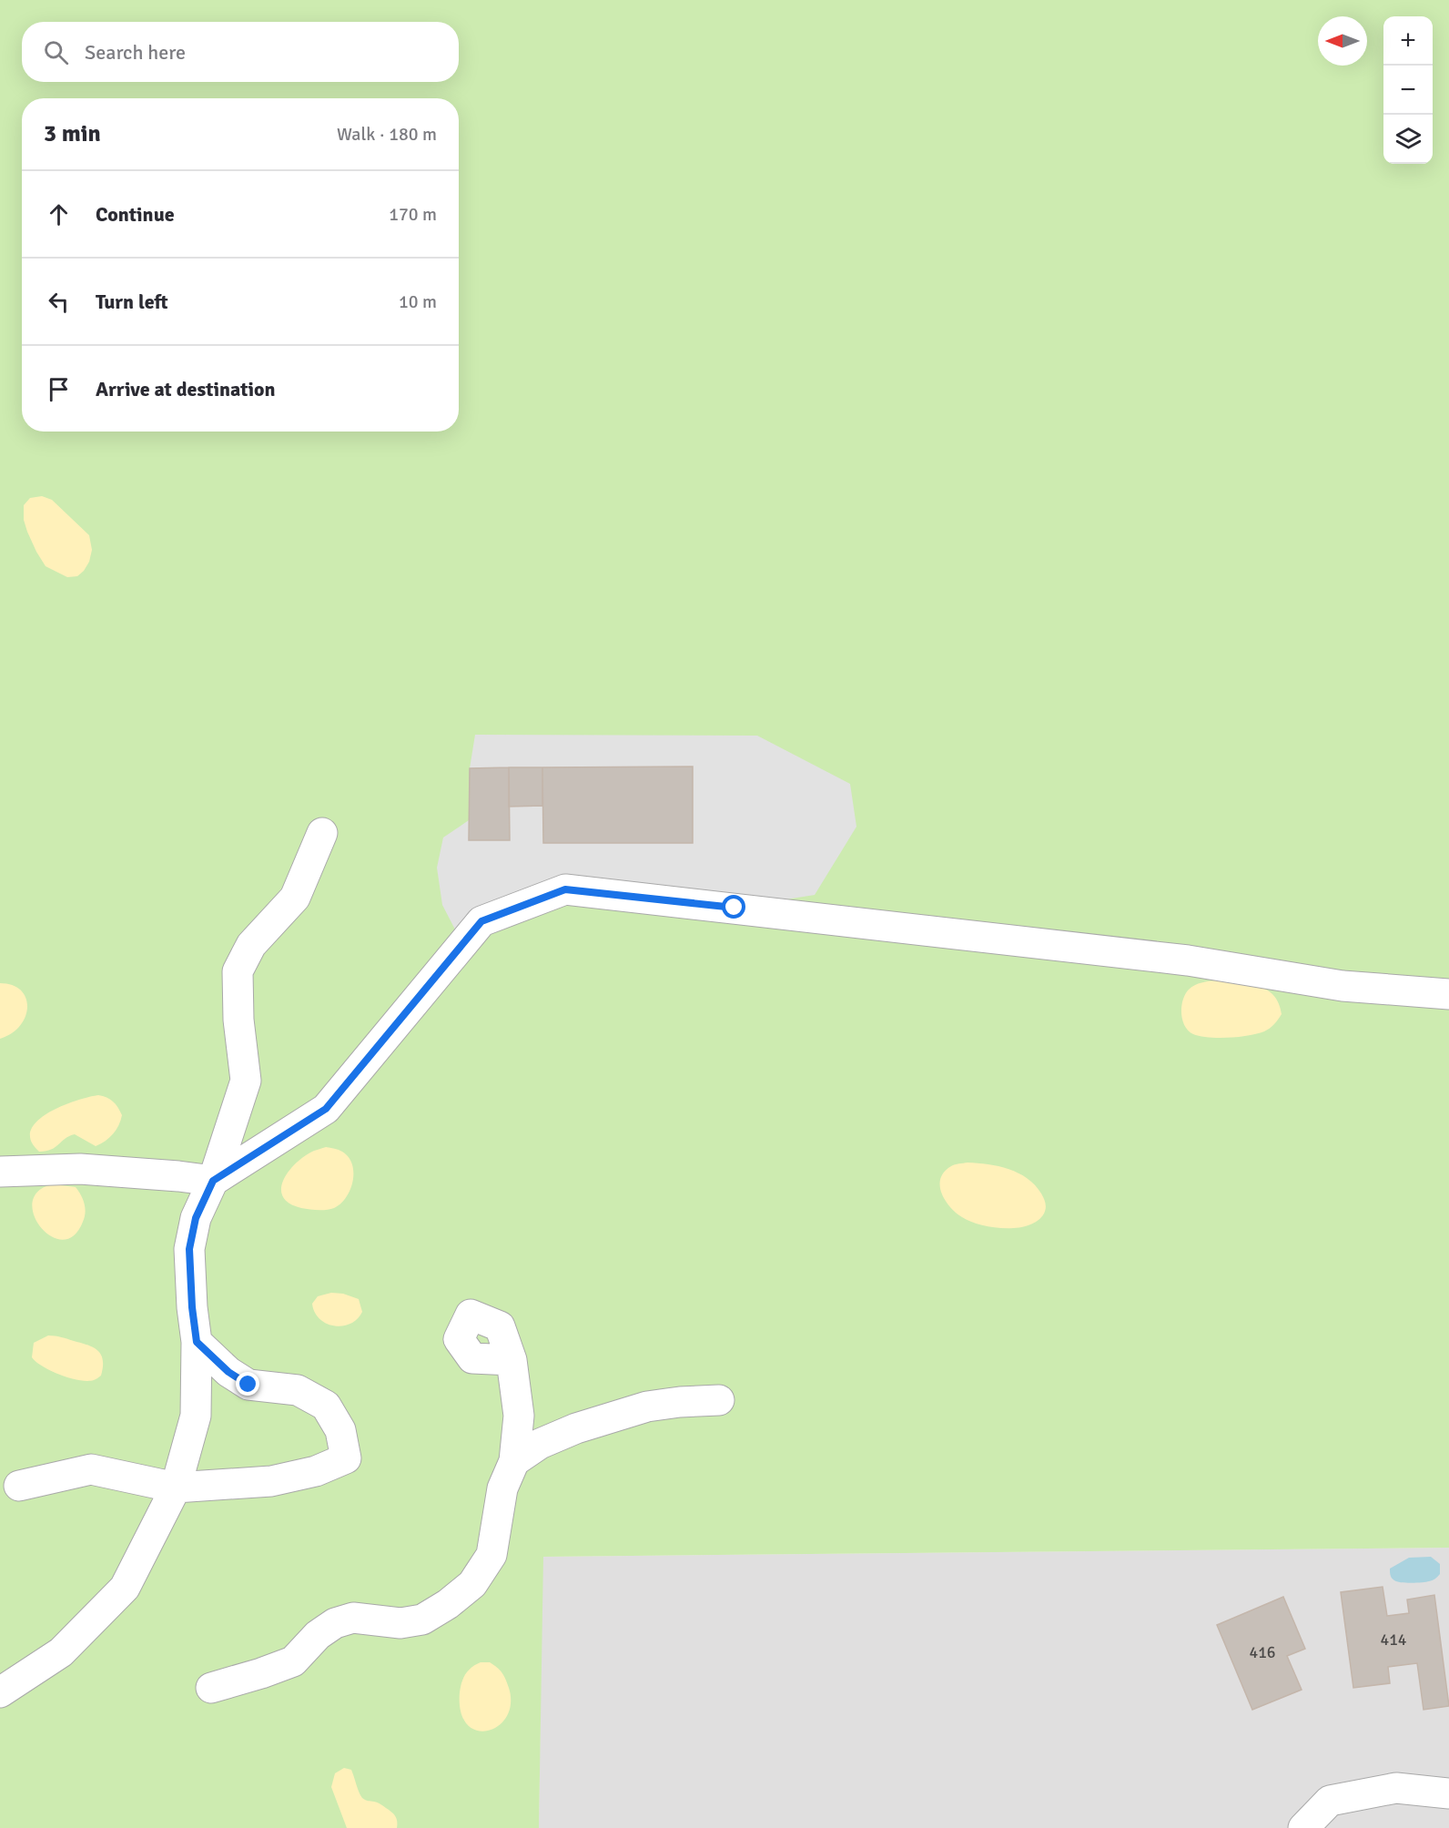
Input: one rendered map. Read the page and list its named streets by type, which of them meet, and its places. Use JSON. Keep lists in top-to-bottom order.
{
  "house_numbers": ["414", "416"],
  "north": "left",
  "page": {
    "map_buttons": ["+", "−"],
    "search": "Search here",
    "heading": ["3 min", "Walk · 180 m"],
    "list": [
      ["Continue", "170 m"],
      ["Turn left", "10 m"],
      "Arrive at destination"
    ]
  }
}
